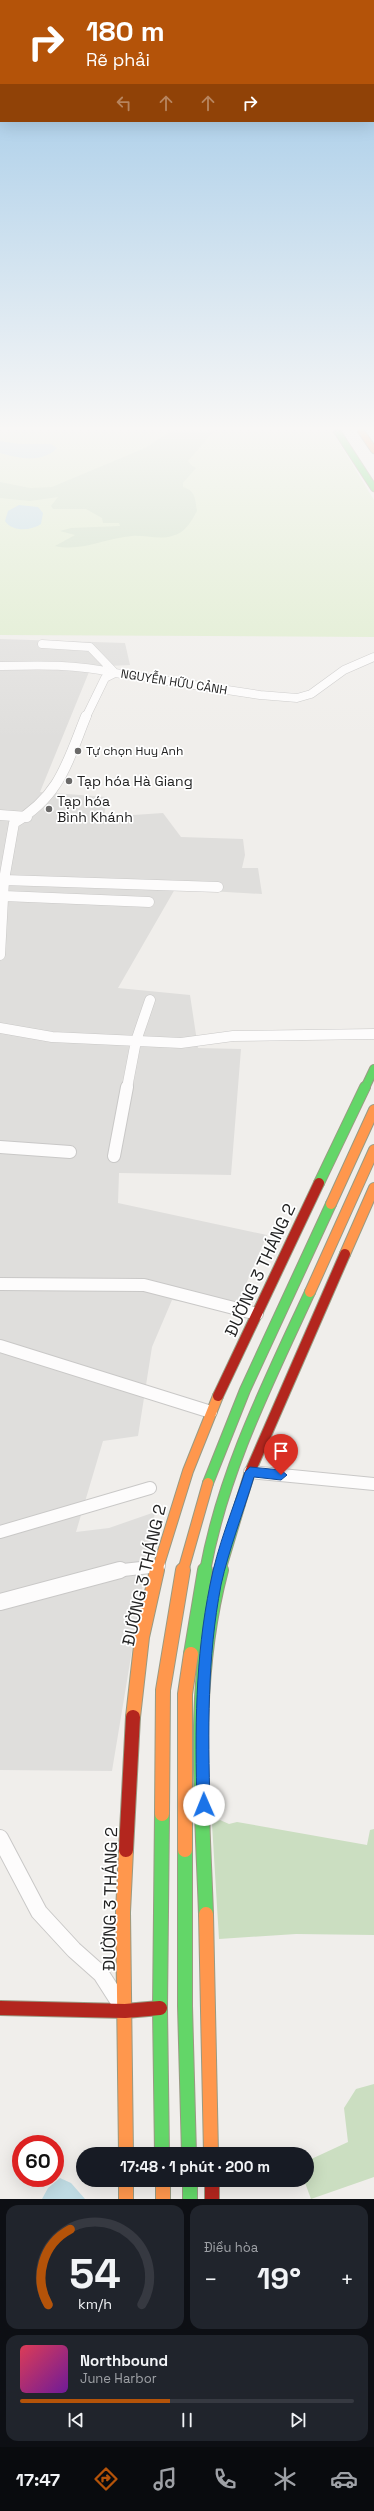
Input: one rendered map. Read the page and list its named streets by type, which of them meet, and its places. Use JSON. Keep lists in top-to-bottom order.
{
  "streets": {
    "main road": ["ĐƯỜNG 3 THÁNG 2"],
    "street": ["NGUYỄN HỮU CẢNH"]
  },
  "places": ["Tự chọn Huy Anh", "Tạp hóa Hà Giang", "Tạp hóa Bình Khánh"],
  "page": {
    "turn": ["180 m", "Rẽ phải"],
    "limit": "60",
    "trip": "17:48 · 1 phút · 200 m",
    "tile": "Điều hòa",
    "heat": ["−", "19°", "+"],
    "song": ["Northbound", "June Harbor"],
    "tabs": "17:47",
    "gauge": ["54", "km/h"]
  }
}
